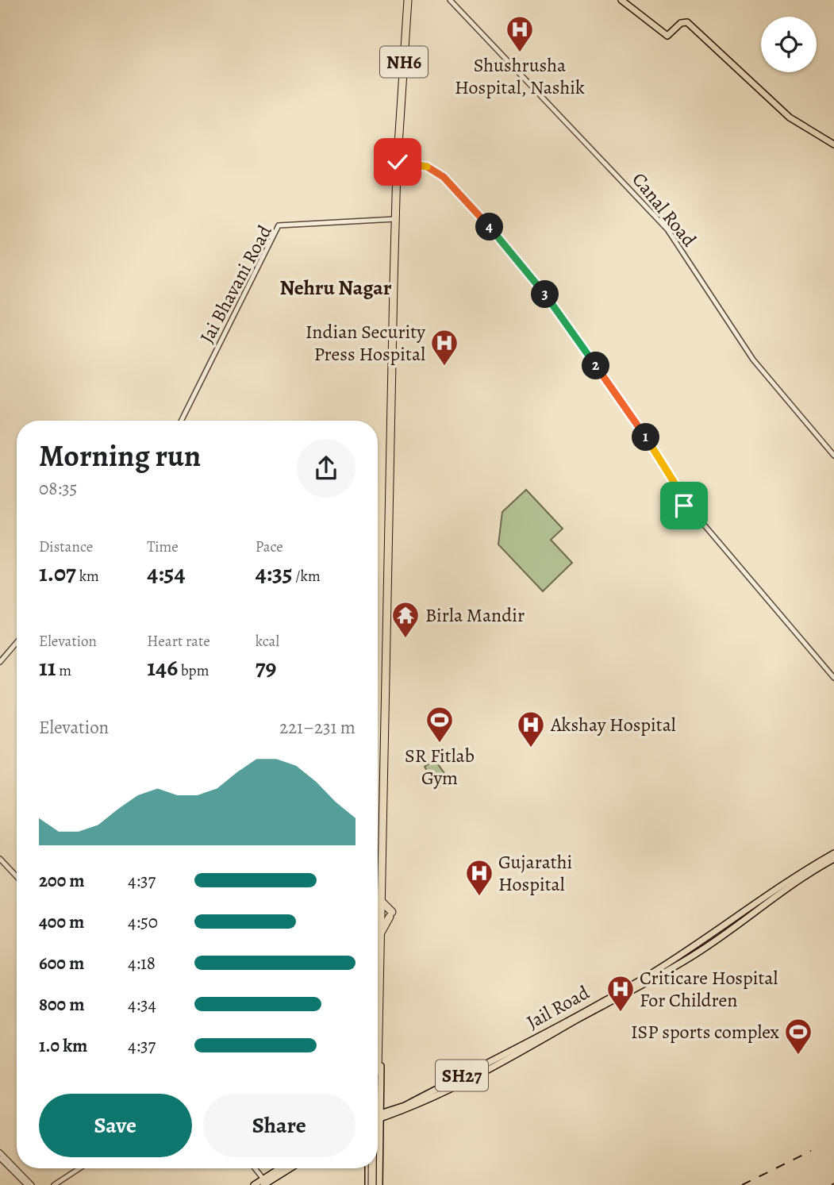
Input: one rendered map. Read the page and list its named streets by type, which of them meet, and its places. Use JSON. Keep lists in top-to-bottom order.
{
  "streets": {
    "highway": ["NH6"],
    "main road": ["Jail Road", "SH27"],
    "street": ["Canal Road", "Jai Bhavani Road"]
  },
  "districts": ["Nehru Nagar"],
  "places": {
    "hospital": [
      "Shushrusha Hospital, Nashik",
      "Indian Security Press Hospital",
      "Akshay Hospital",
      "Gujarathi Hospital",
      "Criticare Hospital For Children"
    ],
    "temple": ["Birla Mandir"],
    "sports": ["SR Fitlab Gym", "ISP sports complex"]
  },
  "page": {
    "pins": [
      "4",
      "3",
      "2",
      "1"
    ],
    "heading": ["Morning run", "08:35"],
    "stats": [
      ["Distance", "1.07 km"],
      ["Time", "4:54"],
      ["Pace", "4:35 /km"],
      ["Elevation", "11 m"],
      ["Heart rate", "146 bpm"],
      ["kcal", "79"]
    ],
    "chart": ["Elevation", "221–231 m"],
    "list": [
      {
        "name": "200 m",
        "note": "4:37"
      },
      {
        "name": "400 m",
        "note": "4:50"
      },
      {
        "name": "600 m",
        "note": "4:18"
      },
      {
        "name": "800 m",
        "note": "4:34"
      },
      {
        "name": "1.0 km",
        "note": "4:37"
      }
    ],
    "buttons": ["Save", "Share"]
  }
}
